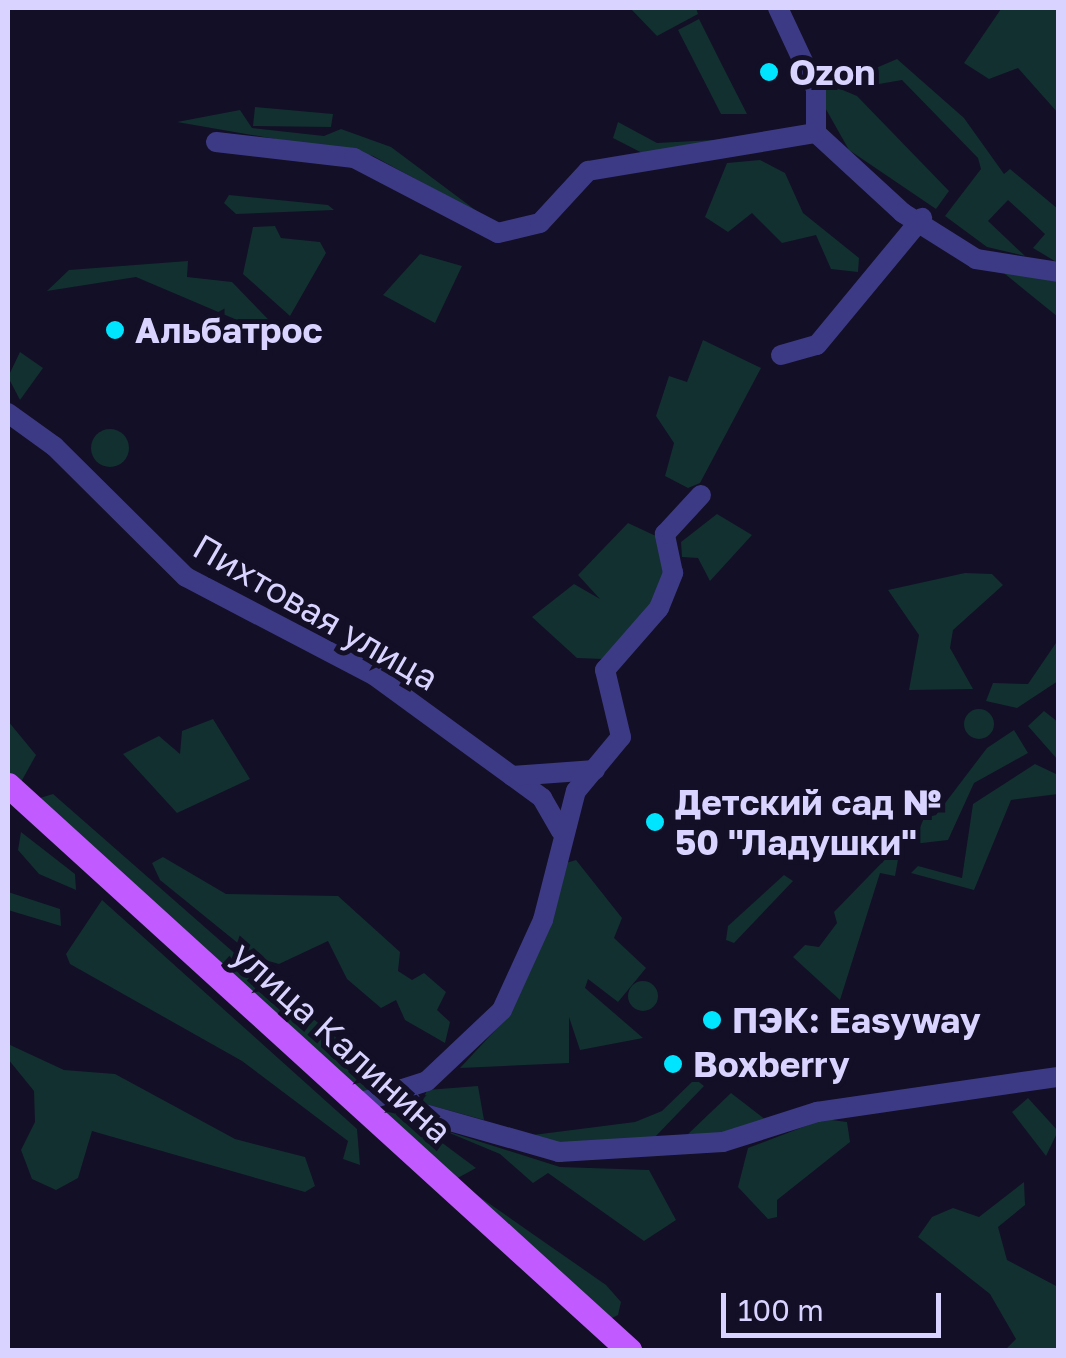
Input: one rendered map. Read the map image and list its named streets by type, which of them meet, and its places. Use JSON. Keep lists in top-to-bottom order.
{
  "streets": {
    "main road": ["улица Калинина"],
    "street": ["Пихтовая улица"]
  },
  "places": [
    "Ozon",
    "Альбатрос",
    "Детский сад № 50 \"Ладушки\"",
    "ПЭК: Easyway",
    "Boxberry"
  ],
  "scale_bar": "100 m"
}
